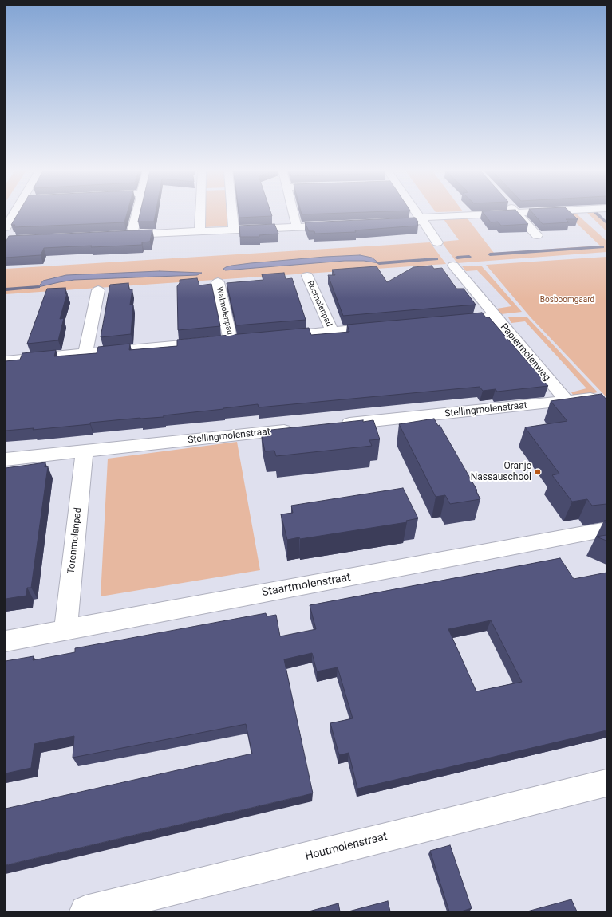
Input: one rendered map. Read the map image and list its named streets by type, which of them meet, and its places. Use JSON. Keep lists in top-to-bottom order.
{
  "streets": {
    "street": [
      "Rosmolenpad",
      "Walmolenpad",
      "Papiermolenweg",
      "Stellingmolenstraat",
      "Torenmolenpad",
      "Staartmolenstraat",
      "Houtmolenstraat"
    ]
  },
  "crossings": [
    ["Papiermolenweg", "Stellingmolenstraat"],
    ["Stellingmolenstraat", "Torenmolenpad"],
    ["Torenmolenpad", "Staartmolenstraat"]
  ],
  "parks": ["Bosboomgaard"],
  "places": ["Oranje Nassauschool"]
}
